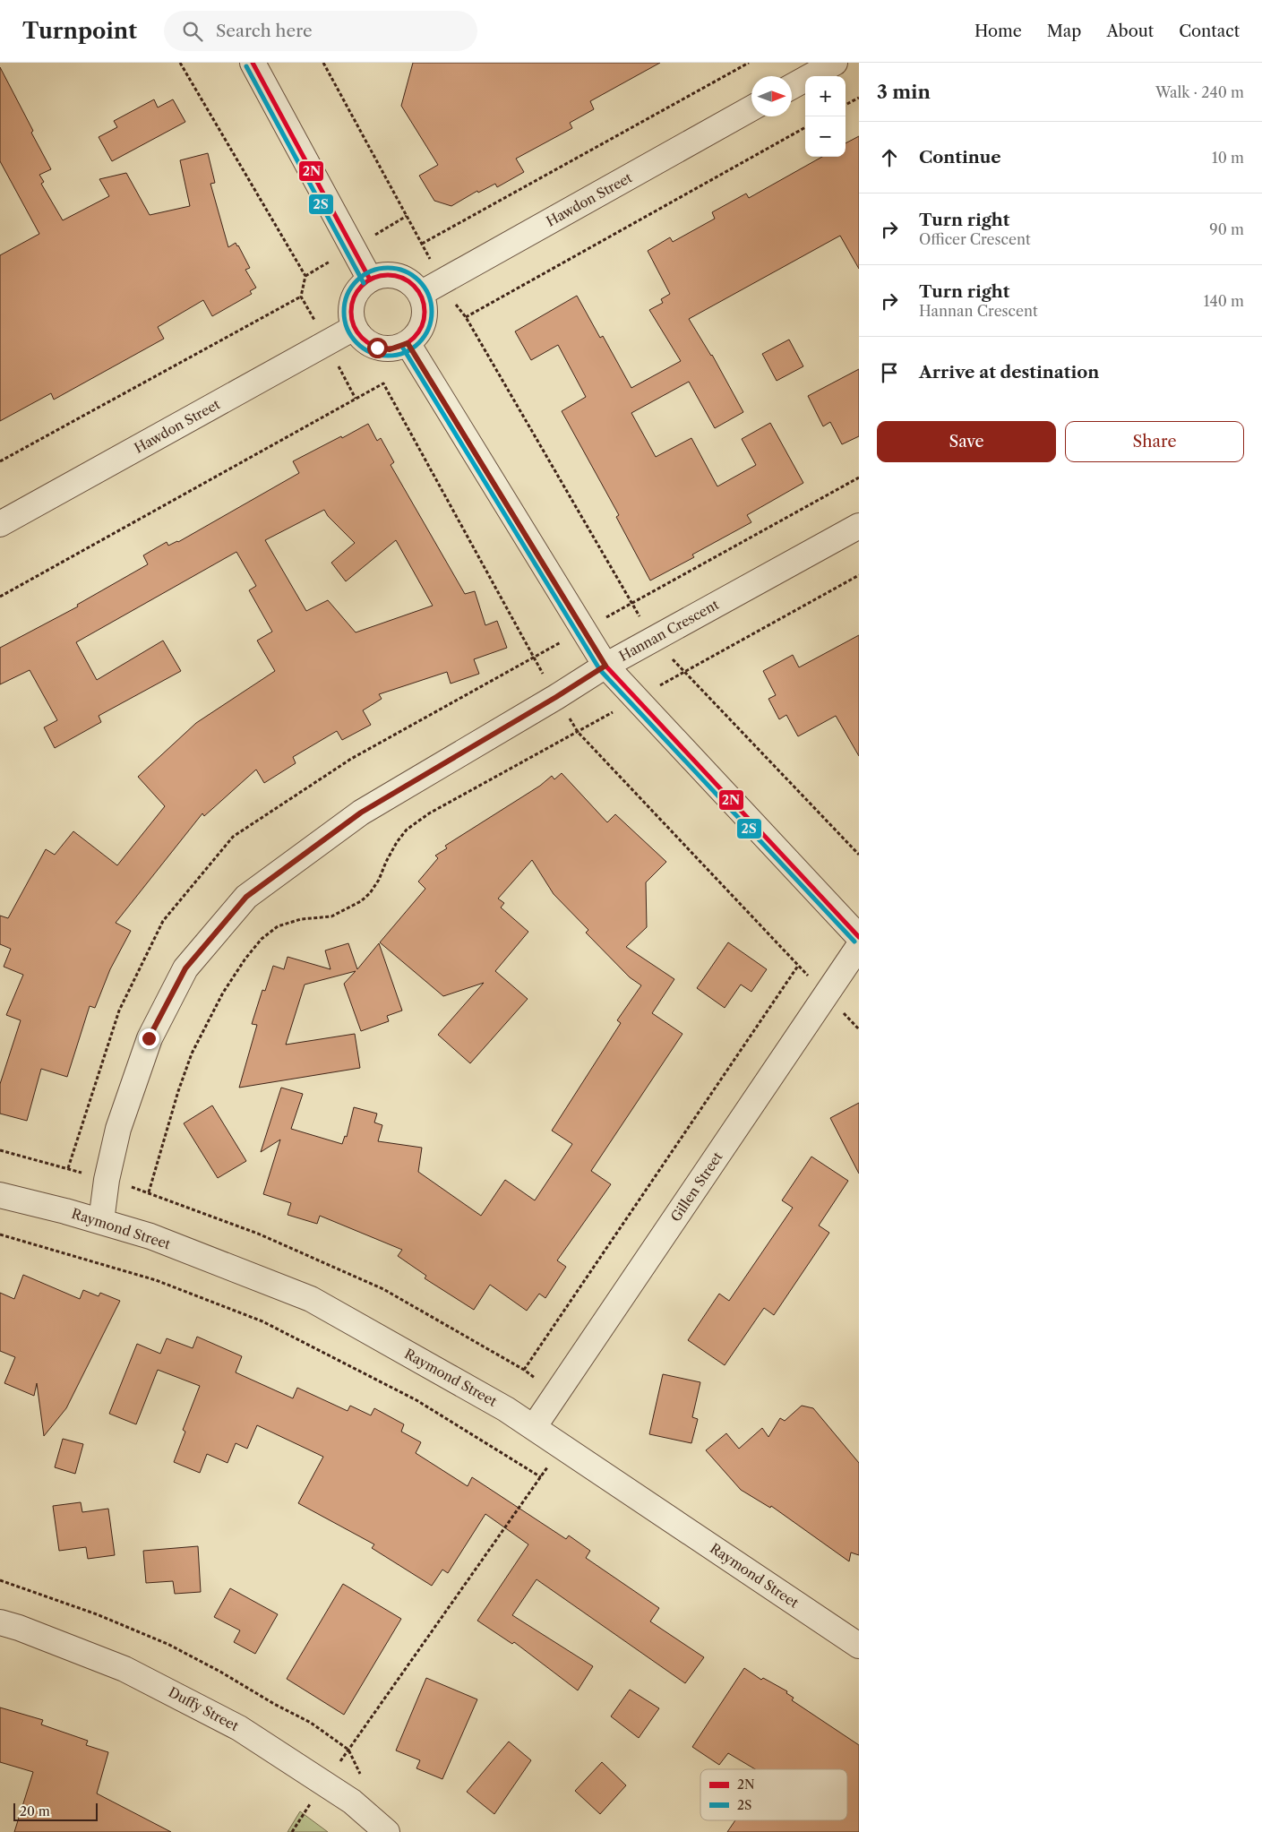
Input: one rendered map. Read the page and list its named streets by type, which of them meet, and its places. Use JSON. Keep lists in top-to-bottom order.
{
  "streets": {
    "street": [
      "Hawdon Street",
      "Hannan Crescent",
      "Gillen Street",
      "Raymond Street",
      "Duffy Street"
    ]
  },
  "crossings": [
    ["Hannan Crescent", "Raymond Street"],
    ["Gillen Street", "Raymond Street"]
  ],
  "lines": ["transit line 2N", "transit line 2S"],
  "legend": ["2N", "2S"],
  "scale_bar": "20 m",
  "north": "right",
  "page": {
    "header": "Turnpoint",
    "search": "Search here",
    "nav": [
      "Home",
      "Map",
      "About",
      "Contact"
    ],
    "heading": ["3 min", "Walk · 240 m"],
    "map_buttons": ["+", "−"],
    "list": [
      ["Continue", "10 m"],
      ["Turn right", "Officer Crescent", "90 m"],
      ["Turn right", "Hannan Crescent", "140 m"],
      "Arrive at destination"
    ],
    "buttons": ["Save", "Share"],
    "scale": "20 m"
  }
}
